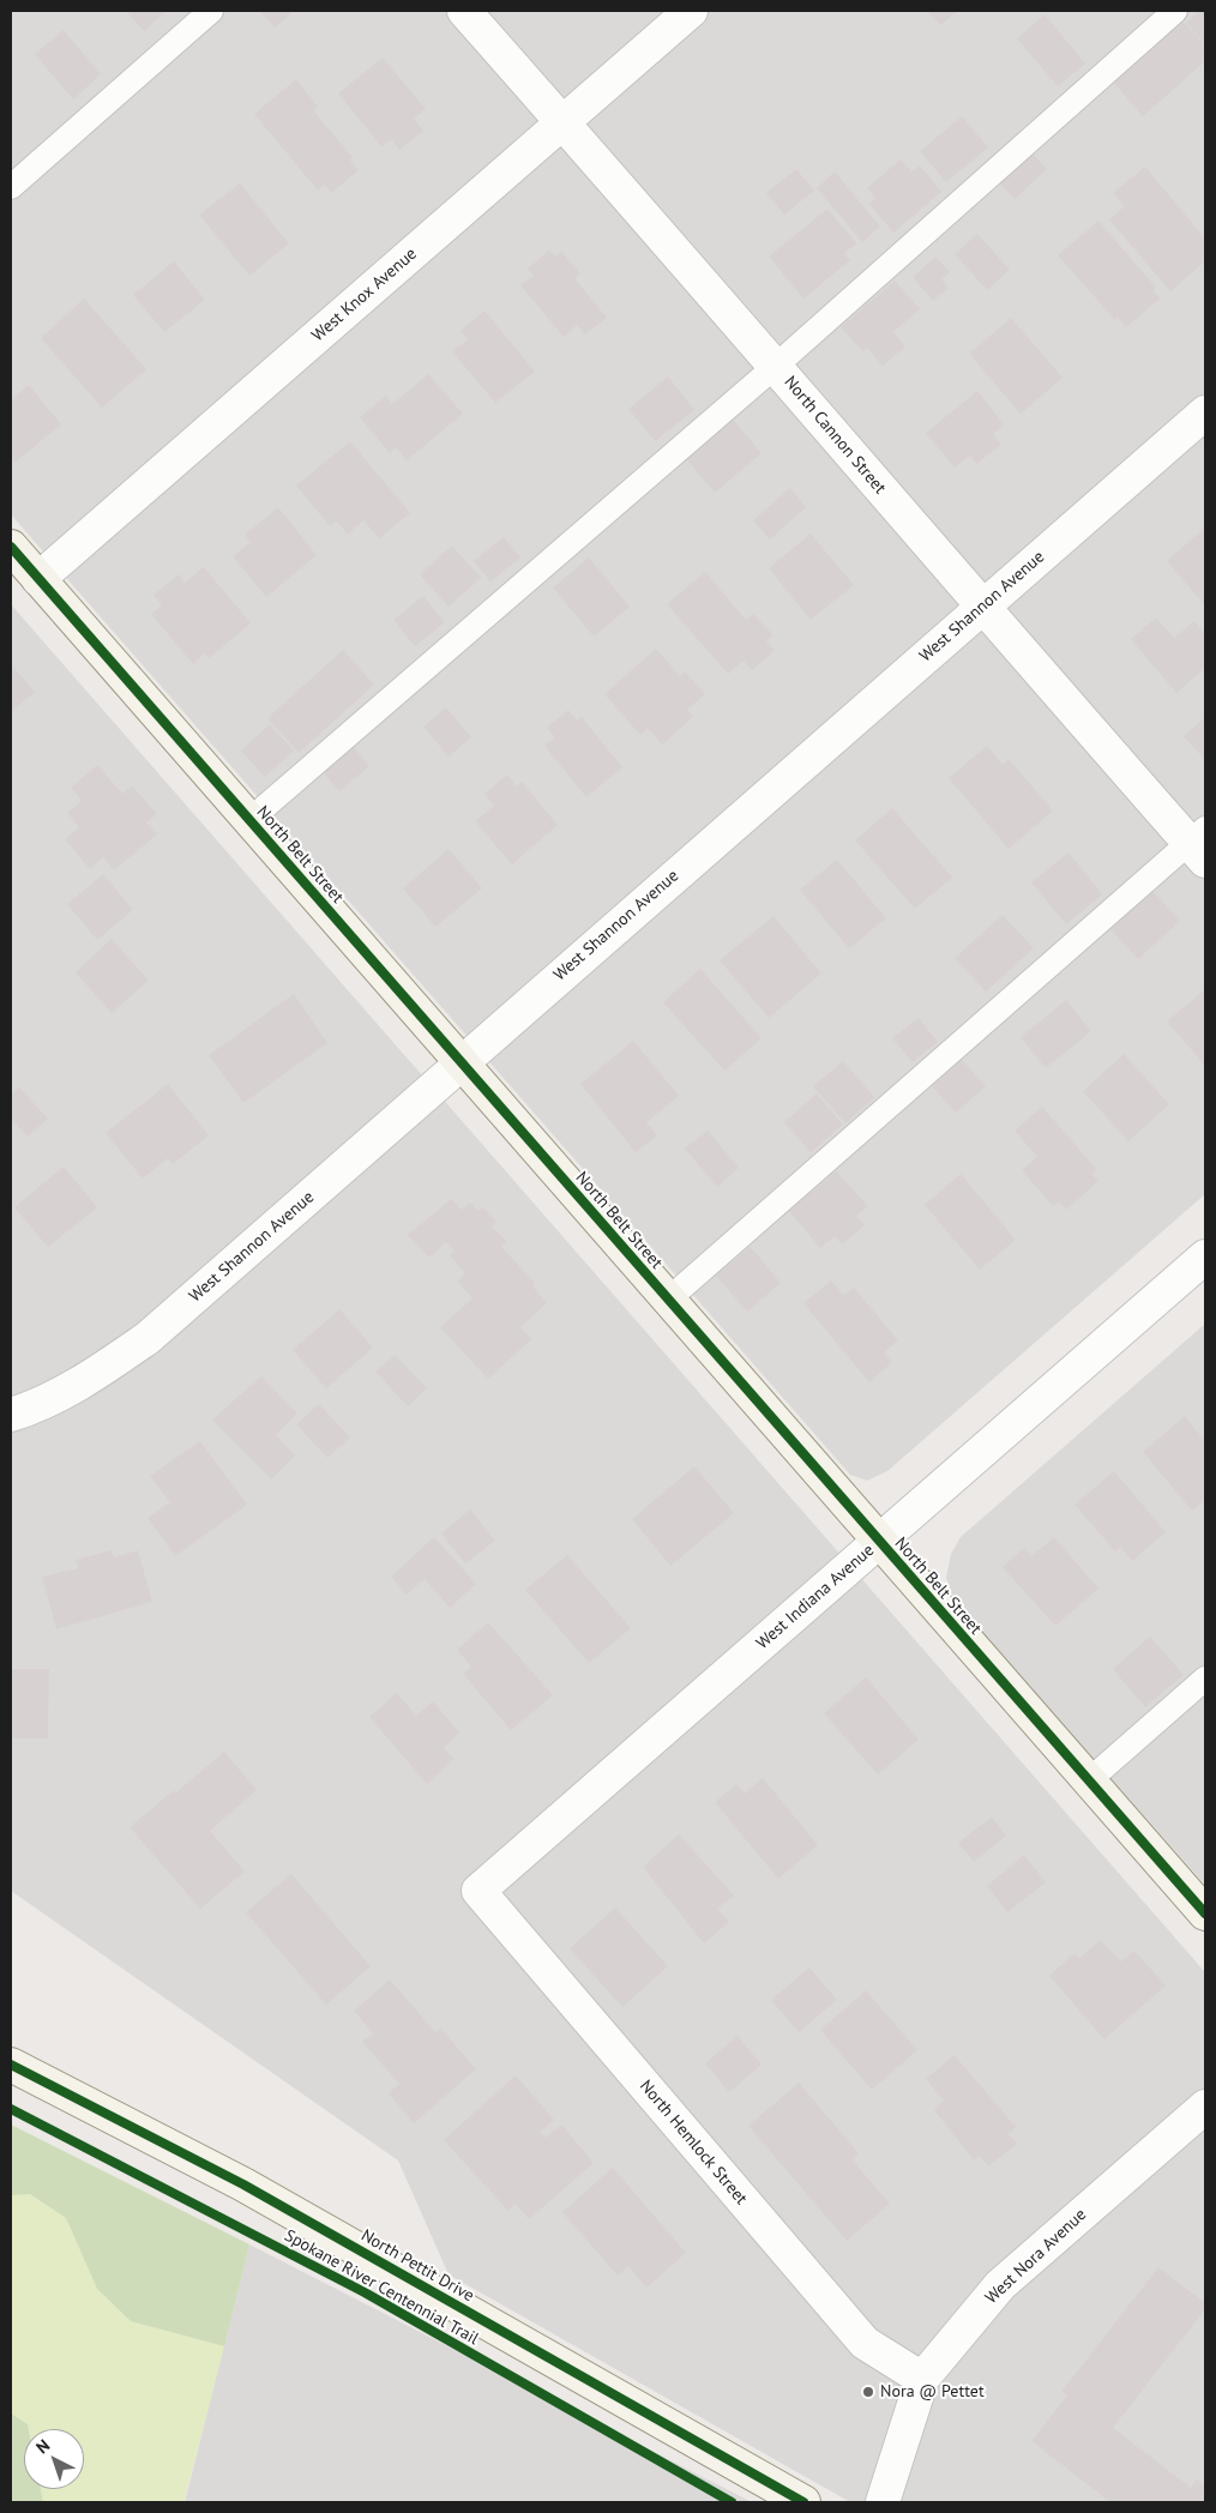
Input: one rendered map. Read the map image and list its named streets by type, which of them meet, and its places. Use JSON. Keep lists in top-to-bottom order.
{
  "streets": {
    "street": [
      "West Knox Avenue",
      "North Cannon Street",
      "West Shannon Avenue",
      "North Belt Street",
      "West Indiana Avenue",
      "North Hemlock Street",
      "West Nora Avenue",
      "North Pettit Drive"
    ],
    "cycle path": ["Spokane River Centennial Trail"]
  },
  "crossings": [
    ["West Knox Avenue", "North Cannon Street"],
    ["West Knox Avenue", "North Belt Street"],
    ["North Cannon Street", "West Shannon Avenue"],
    ["West Shannon Avenue", "North Belt Street"],
    ["North Belt Street", "West Indiana Avenue"],
    ["West Indiana Avenue", "North Hemlock Street"],
    ["North Hemlock Street", "West Nora Avenue"]
  ],
  "places": ["Nora @ Pettet"],
  "north": "top left"
}
